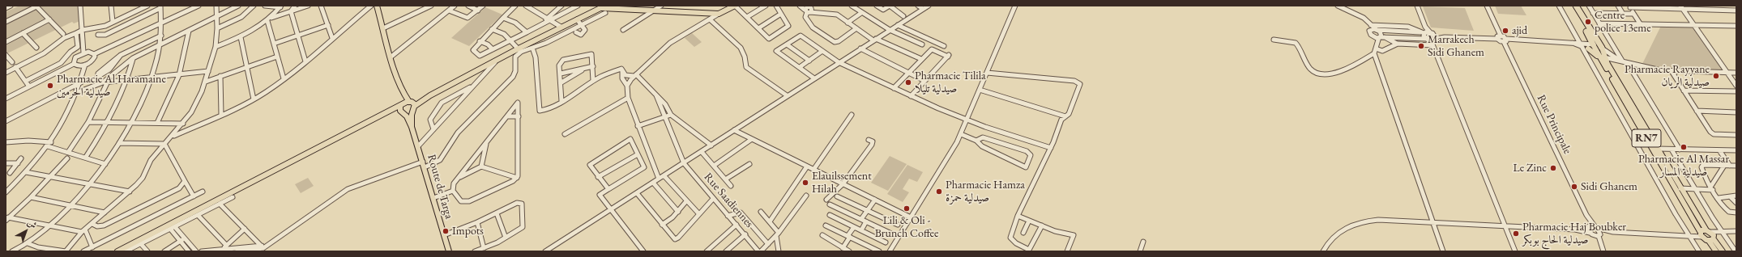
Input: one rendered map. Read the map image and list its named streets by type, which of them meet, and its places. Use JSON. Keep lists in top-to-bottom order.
{
  "streets": {
    "highway": ["RN7"],
    "main road": ["Route de Targa"],
    "street": ["Rue Principale", "Rue Saadiennes"]
  },
  "places": [
    "Centre police 13eme",
    "ajid",
    "Marrakech Sidi Ghanem",
    "Pharmacie Rayyane صيدلية الريان",
    "Pharmacie Tilila صيدلية تليلا",
    "Pharmacie Al Haramaine صيدلية الحرمين",
    "Pharmacie Al Massar صيدلية المسار",
    "Le Zinc",
    "Elauilssement Hilah",
    "Sidi Ghanem",
    "Pharmacie Hamza صيدلية حمزة",
    "Lili & Oli - Brunch Coffee",
    "Impots",
    "Pharmacie Haj Boubker صيدلية الحاج بوبكر"
  ],
  "north": "top right"
}
